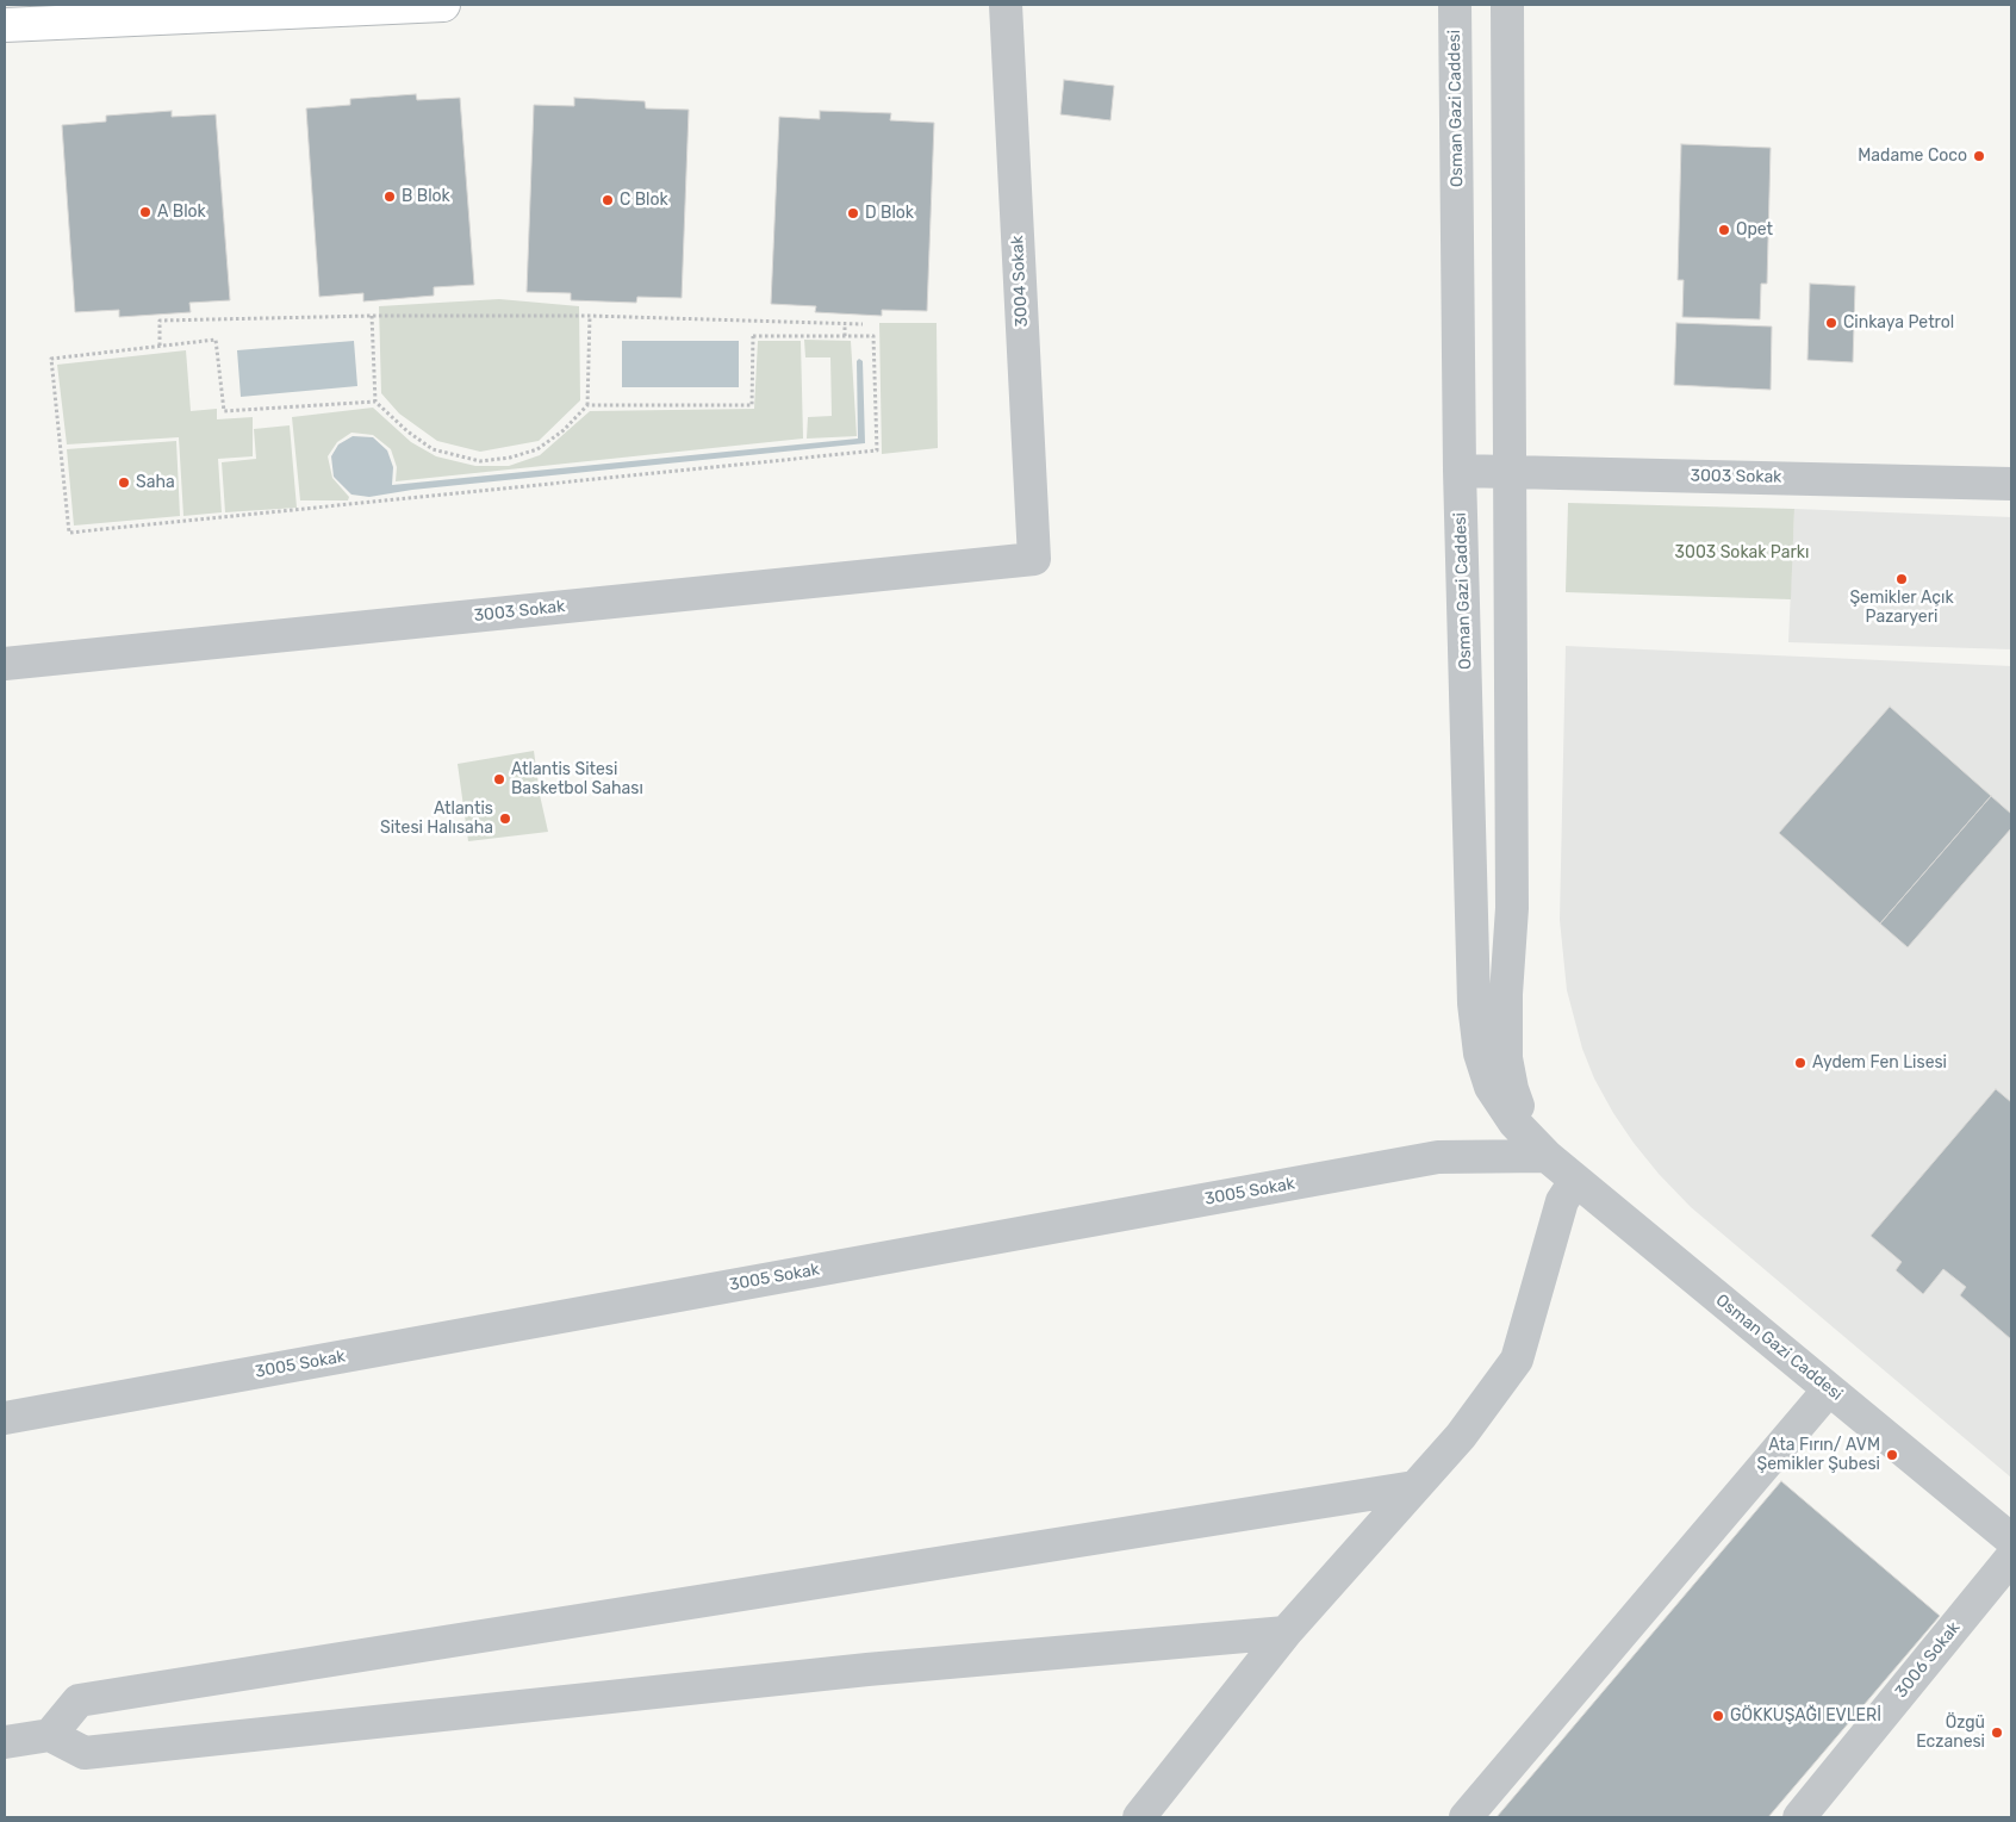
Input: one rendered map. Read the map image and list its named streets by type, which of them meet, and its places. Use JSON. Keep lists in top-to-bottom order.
{
  "streets": {
    "street": [
      "Osman Gazi Caddesi",
      "3004 Sokak",
      "3003 Sokak",
      "3005 Sokak",
      "3006 Sokak"
    ]
  },
  "crossings": [
    ["Osman Gazi Caddesi", "3003 Sokak"],
    ["Osman Gazi Caddesi", "3005 Sokak"],
    ["3004 Sokak", "3003 Sokak"]
  ],
  "parks": ["3003 Sokak Parkı"],
  "places": [
    "Madame Coco",
    "B Blok",
    "C Blok",
    "A Blok",
    "D Blok",
    "Opet",
    "Cinkaya Petrol",
    "Saha",
    "Şemikler Açık Pazaryeri",
    "Atlantis Sitesi Basketbol Sahası",
    "Atlantis Sitesi Halısaha",
    "Aydem Fen Lisesi",
    "Ata Fırın/ AVM Şemikler Şubesi",
    "GÖKKUŞAĞI EVLERİ",
    "Özgü Eczanesi"
  ]
}
